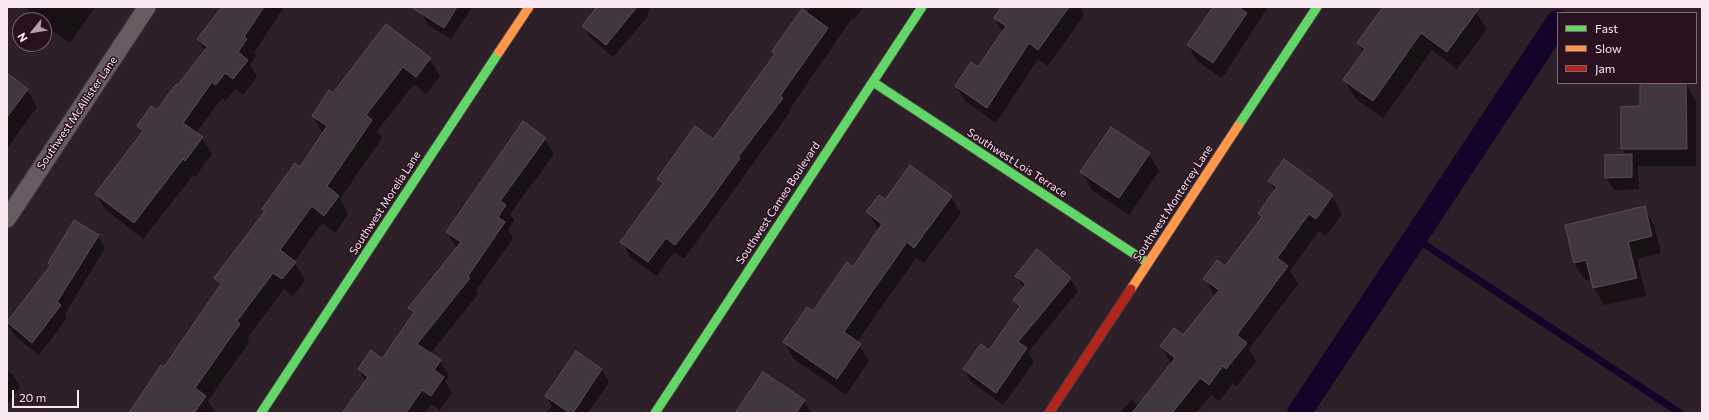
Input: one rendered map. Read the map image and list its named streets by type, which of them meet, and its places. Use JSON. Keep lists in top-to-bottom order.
{
  "streets": {
    "street": [
      "Southwest McAllister Lane",
      "Southwest Lois Terrace",
      "Southwest Morelia Lane",
      "Southwest Cameo Boulevard",
      "Southwest Monterrey Lane"
    ]
  },
  "crossings": [
    ["Southwest Lois Terrace", "Southwest Cameo Boulevard"],
    ["Southwest Lois Terrace", "Southwest Monterrey Lane"]
  ],
  "legend": ["Fast", "Slow", "Jam"],
  "scale_bar": "20 m",
  "north": "bottom left"
}
